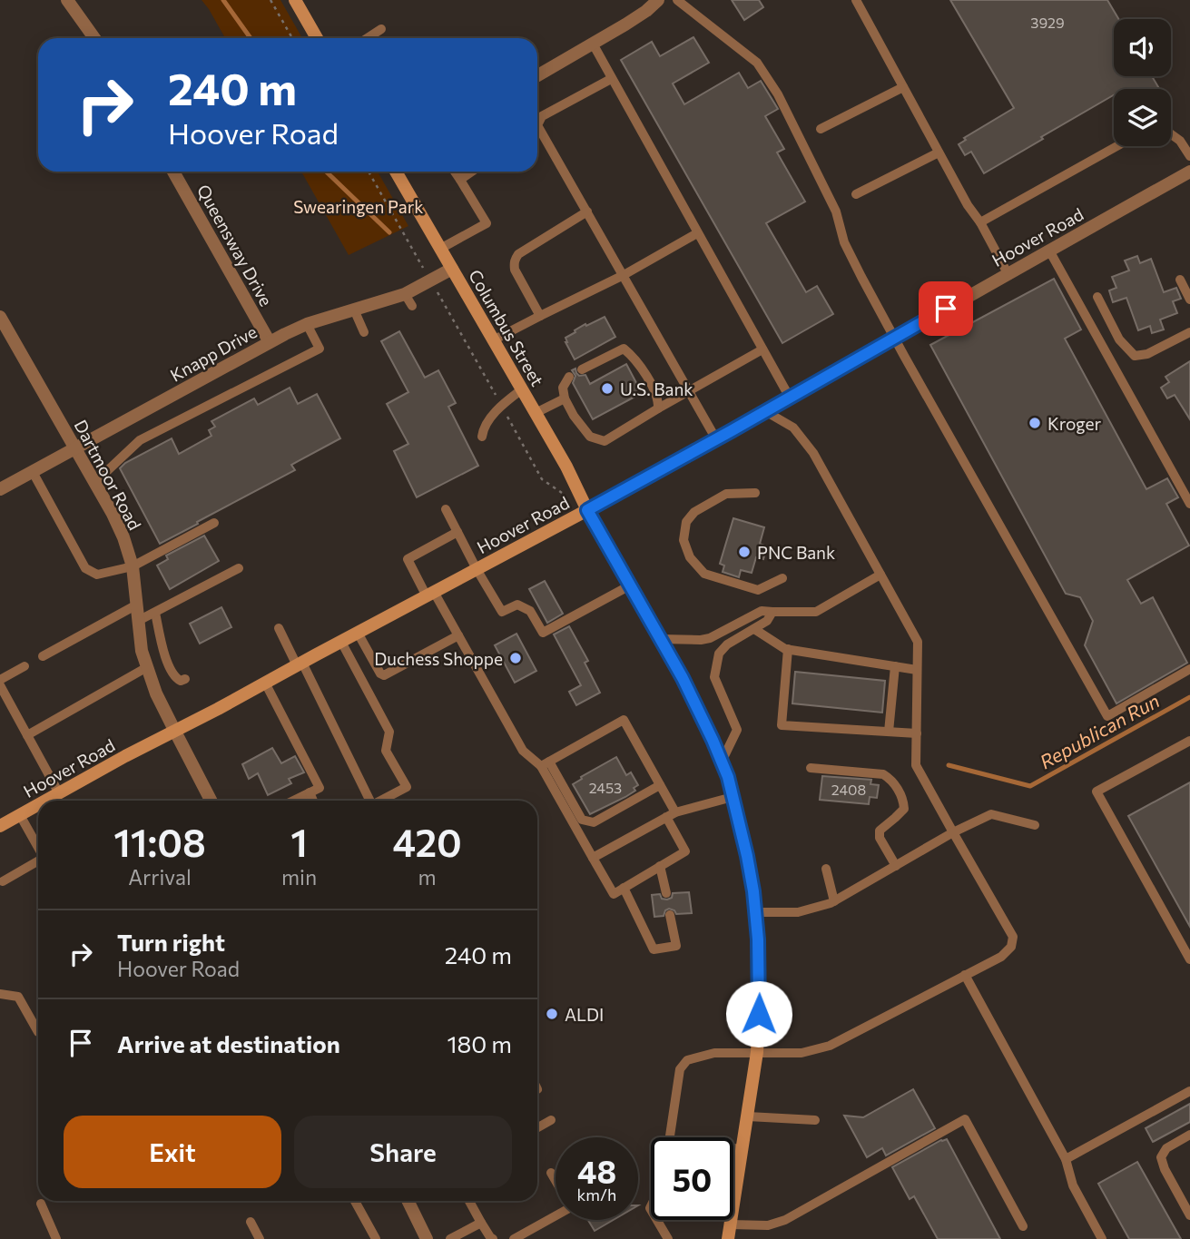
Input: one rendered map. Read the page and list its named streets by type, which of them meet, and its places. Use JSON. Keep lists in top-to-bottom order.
{
  "streets": {
    "main road": ["Hoover Road", "Columbus Street"],
    "street": ["Queensway Drive", "Knapp Drive", "Dartmoor Road"]
  },
  "crossings": [
    ["Hoover Road", "Columbus Street"],
    ["Hoover Road", "Dartmoor Road"],
    ["Queensway Drive", "Knapp Drive"],
    ["Columbus Street", "Knapp Drive"],
    ["Knapp Drive", "Dartmoor Road"]
  ],
  "water": ["Republican Run"],
  "parks": ["Swearingen Park"],
  "places": [
    "U.S. Bank",
    "Kroger",
    "PNC Bank",
    "Duchess Shoppe",
    "ALDI"
  ],
  "house_numbers": ["3929", "2453", "2408"],
  "page": {
    "turn": ["240 m", "Hoover Road"],
    "eta": [
      "11:08",
      "Arrival",
      "1",
      "min",
      "420",
      "m"
    ],
    "list": [
      {
        "name": "Turn right",
        "note": "Hoover Road",
        "value": "240 m"
      },
      {
        "name": "Arrive at destination",
        "value": "180 m"
      }
    ],
    "buttons": ["Exit", "Share"],
    "speed": "48 km/h",
    "limit": "50"
  }
}
